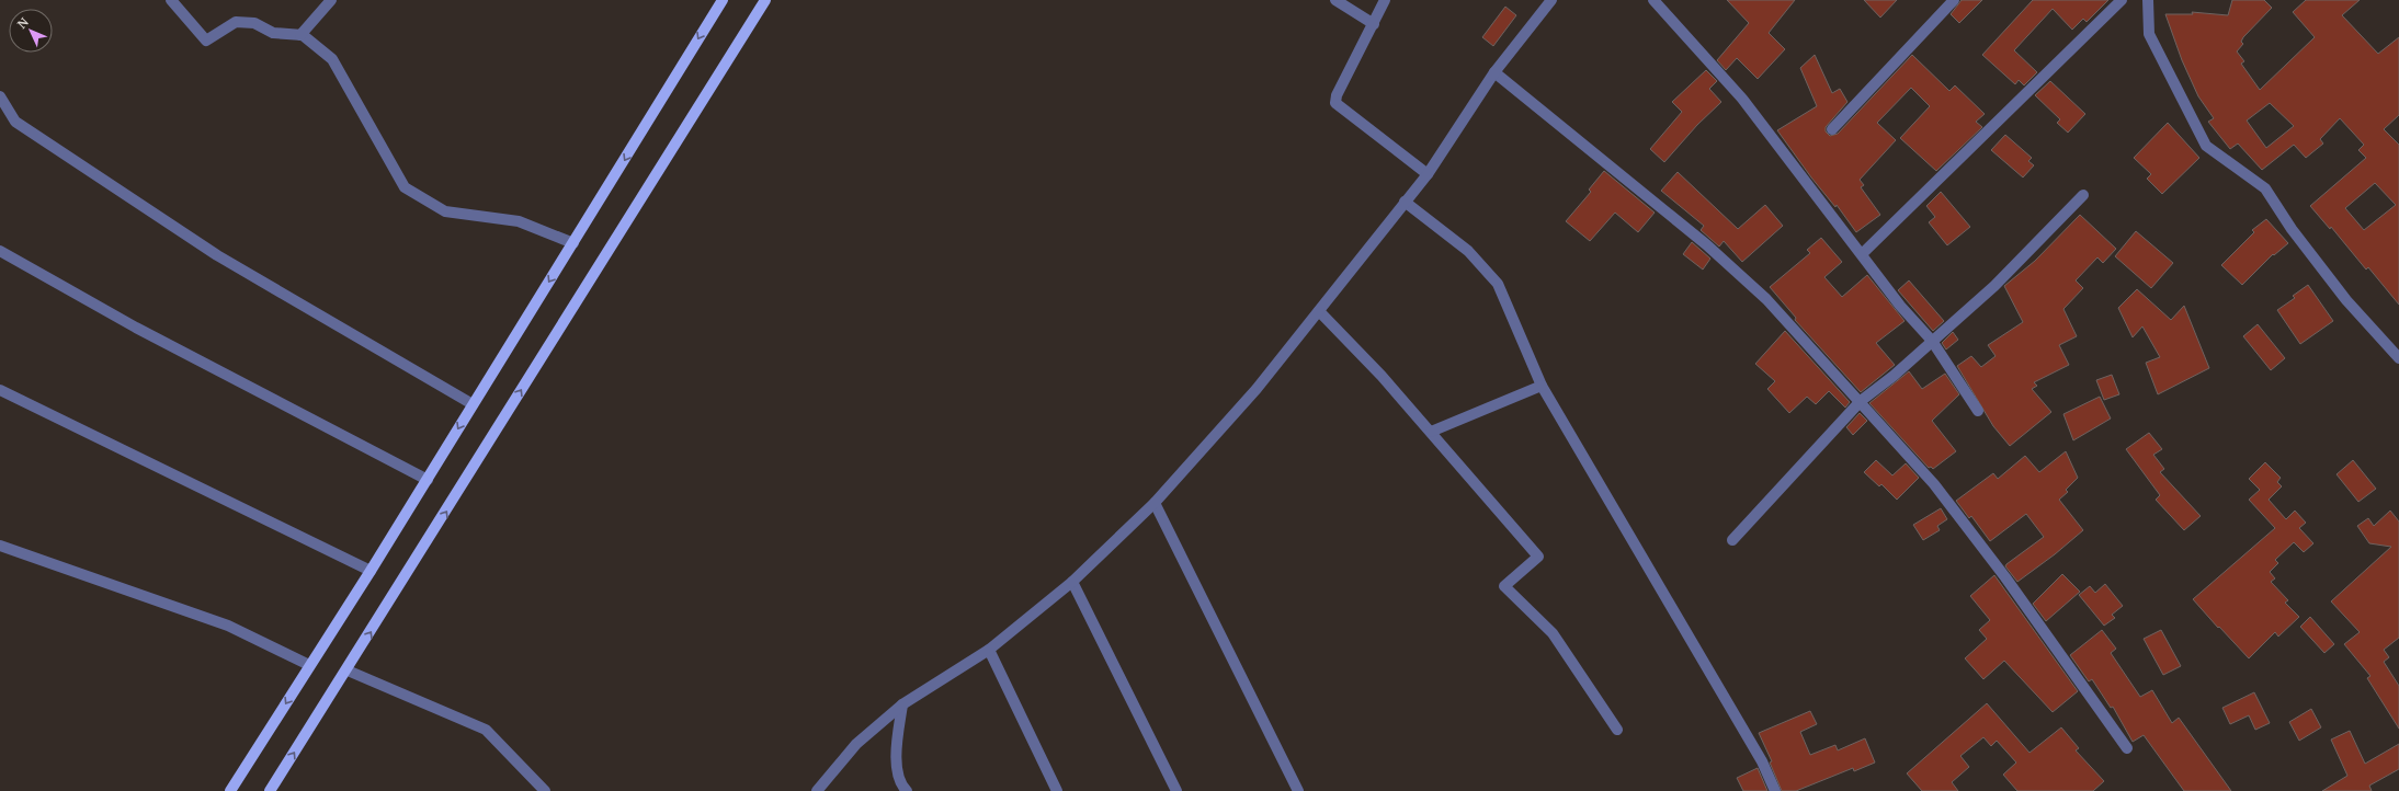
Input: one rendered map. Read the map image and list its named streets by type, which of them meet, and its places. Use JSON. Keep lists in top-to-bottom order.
{
  "north": "top left"
}
